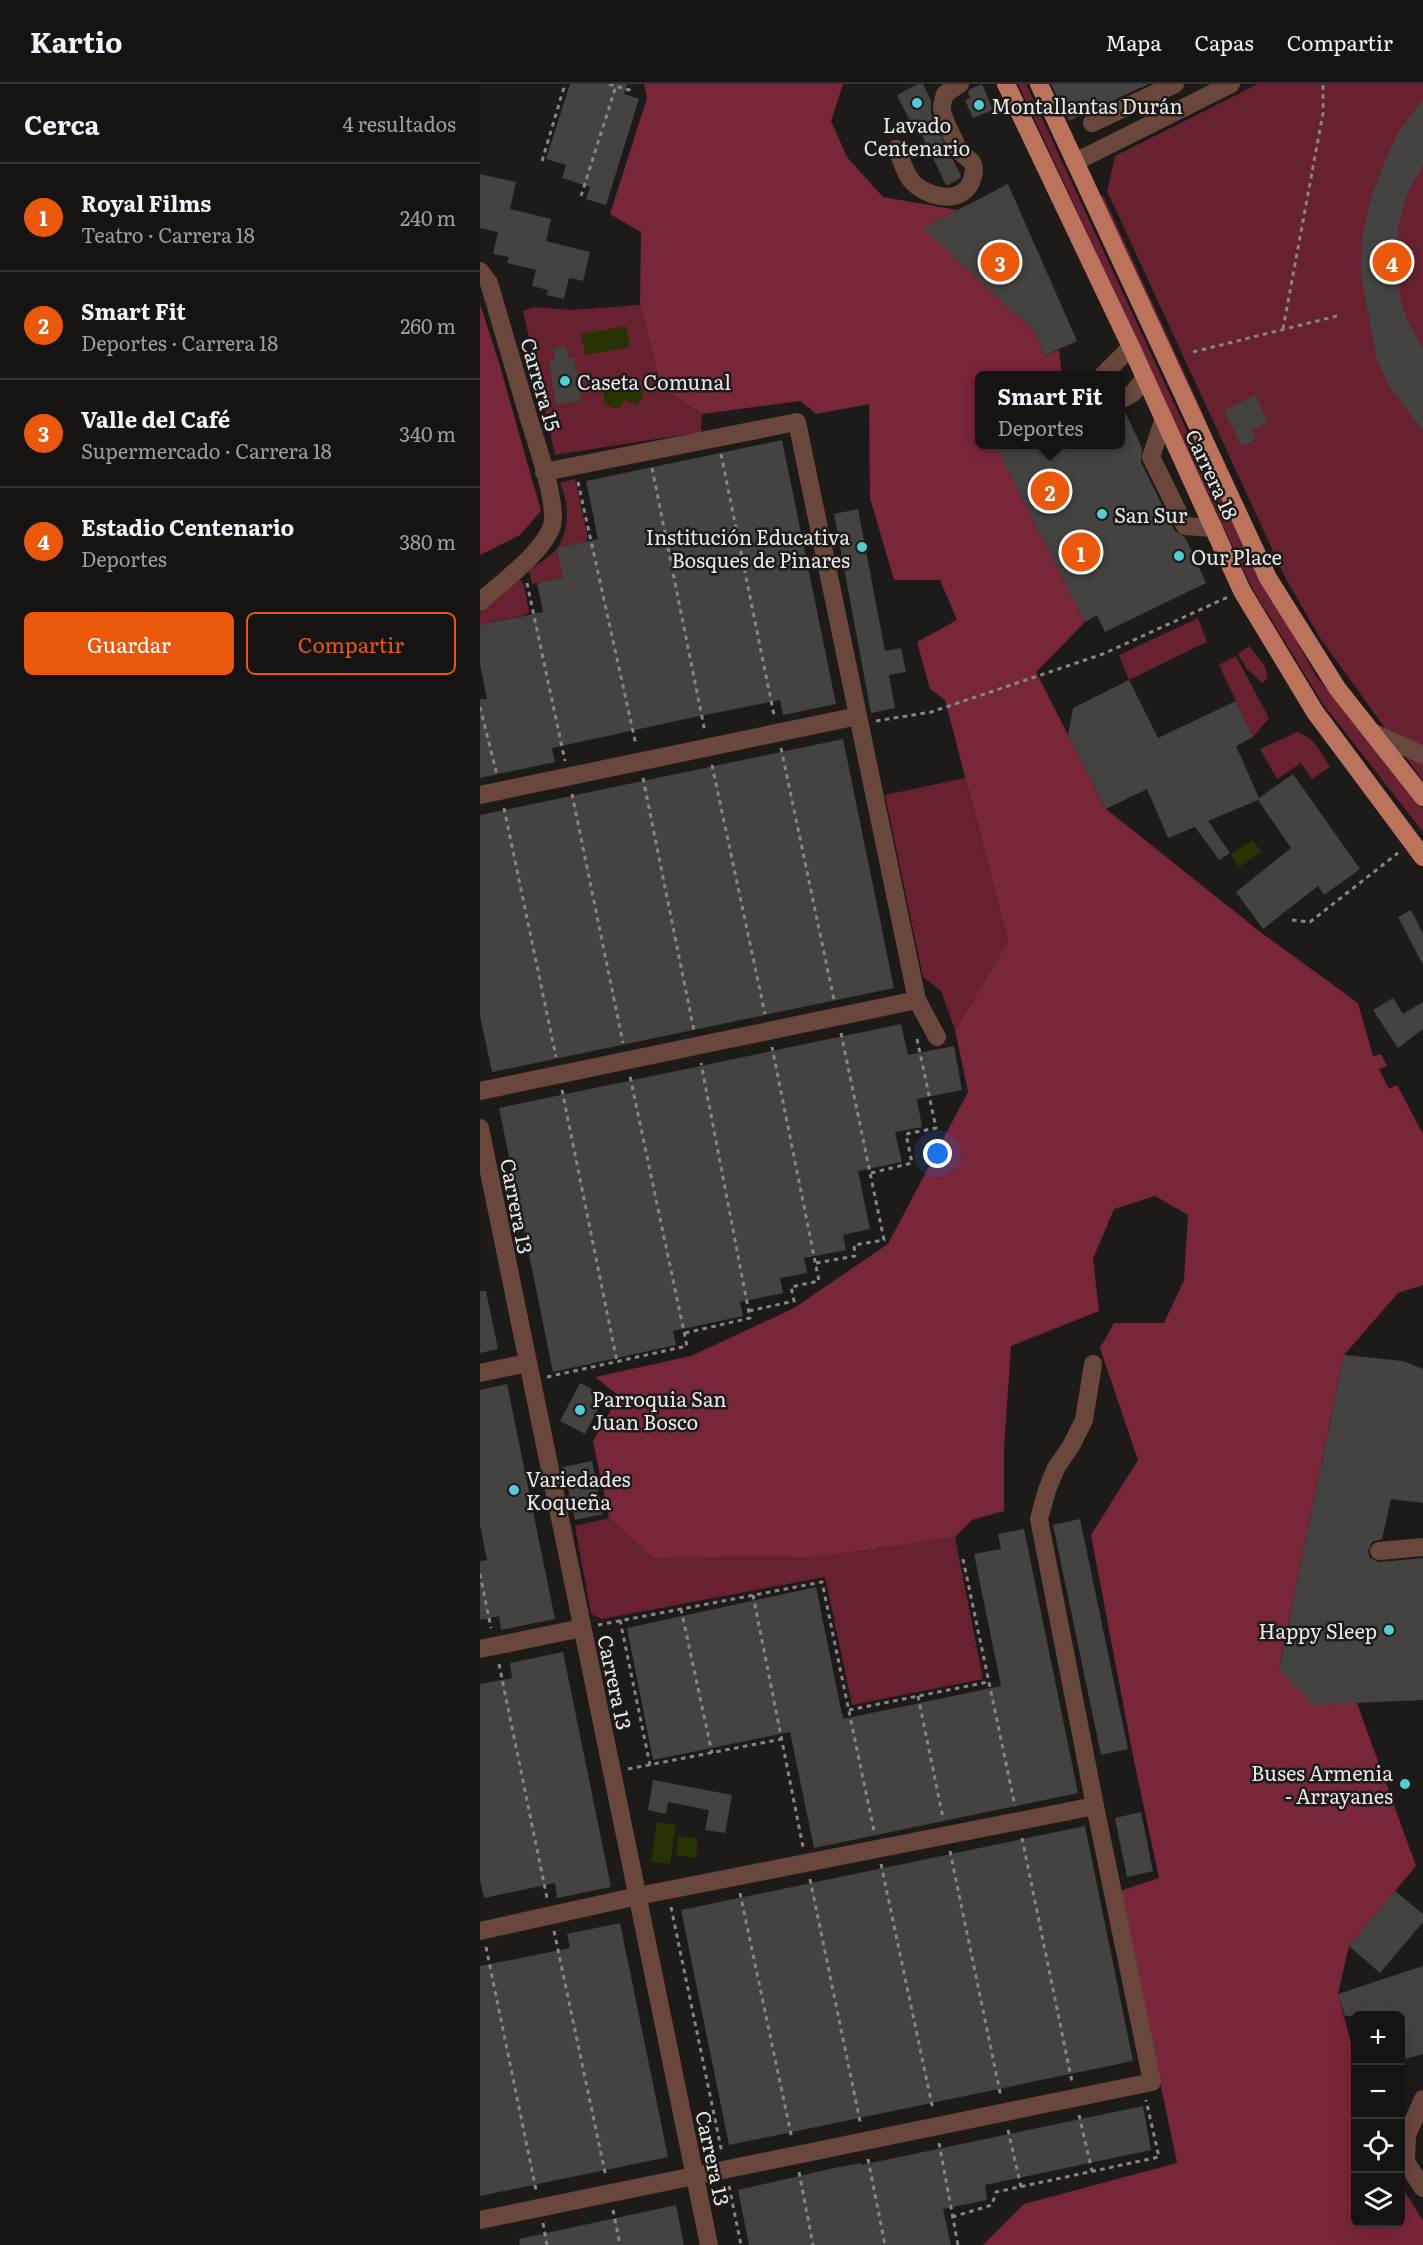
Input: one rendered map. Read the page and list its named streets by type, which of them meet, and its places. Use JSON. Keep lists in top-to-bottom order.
{
  "streets": {
    "main road": ["Carrera 18"],
    "street": ["Carrera 15", "Carrera 13"]
  },
  "places": [
    "Lavado Centenario",
    "Montallantas Durán",
    "Caseta Comunal",
    "San Sur",
    "Institución Educativa Bosques de Pinares",
    "Our Place",
    "Parroquia San Juan Bosco",
    "Variedades Koqueña",
    "Happy Sleep",
    "Buses Armenia - Arrayanes"
  ],
  "page": {
    "header": "Kartio",
    "nav": ["Mapa", "Capas", "Compartir"],
    "heading": ["Cerca", "4 resultados"],
    "list": [
      {
        "mark": "1",
        "name": "Royal Films",
        "note": "Teatro · Carrera 18",
        "value": "240 m"
      },
      {
        "mark": "2",
        "name": "Smart Fit",
        "note": "Deportes · Carrera 18",
        "value": "260 m"
      },
      {
        "mark": "3",
        "name": "Valle del Café",
        "note": "Supermercado · Carrera 18",
        "value": "340 m"
      },
      {
        "mark": "4",
        "name": "Estadio Centenario",
        "note": "Deportes",
        "value": "380 m"
      }
    ],
    "pins": [
      "3",
      "4",
      "2",
      "1"
    ],
    "popup": ["Smart Fit", "Deportes"],
    "buttons": ["Guardar", "Compartir"],
    "map_buttons": ["+", "−"]
  }
}
